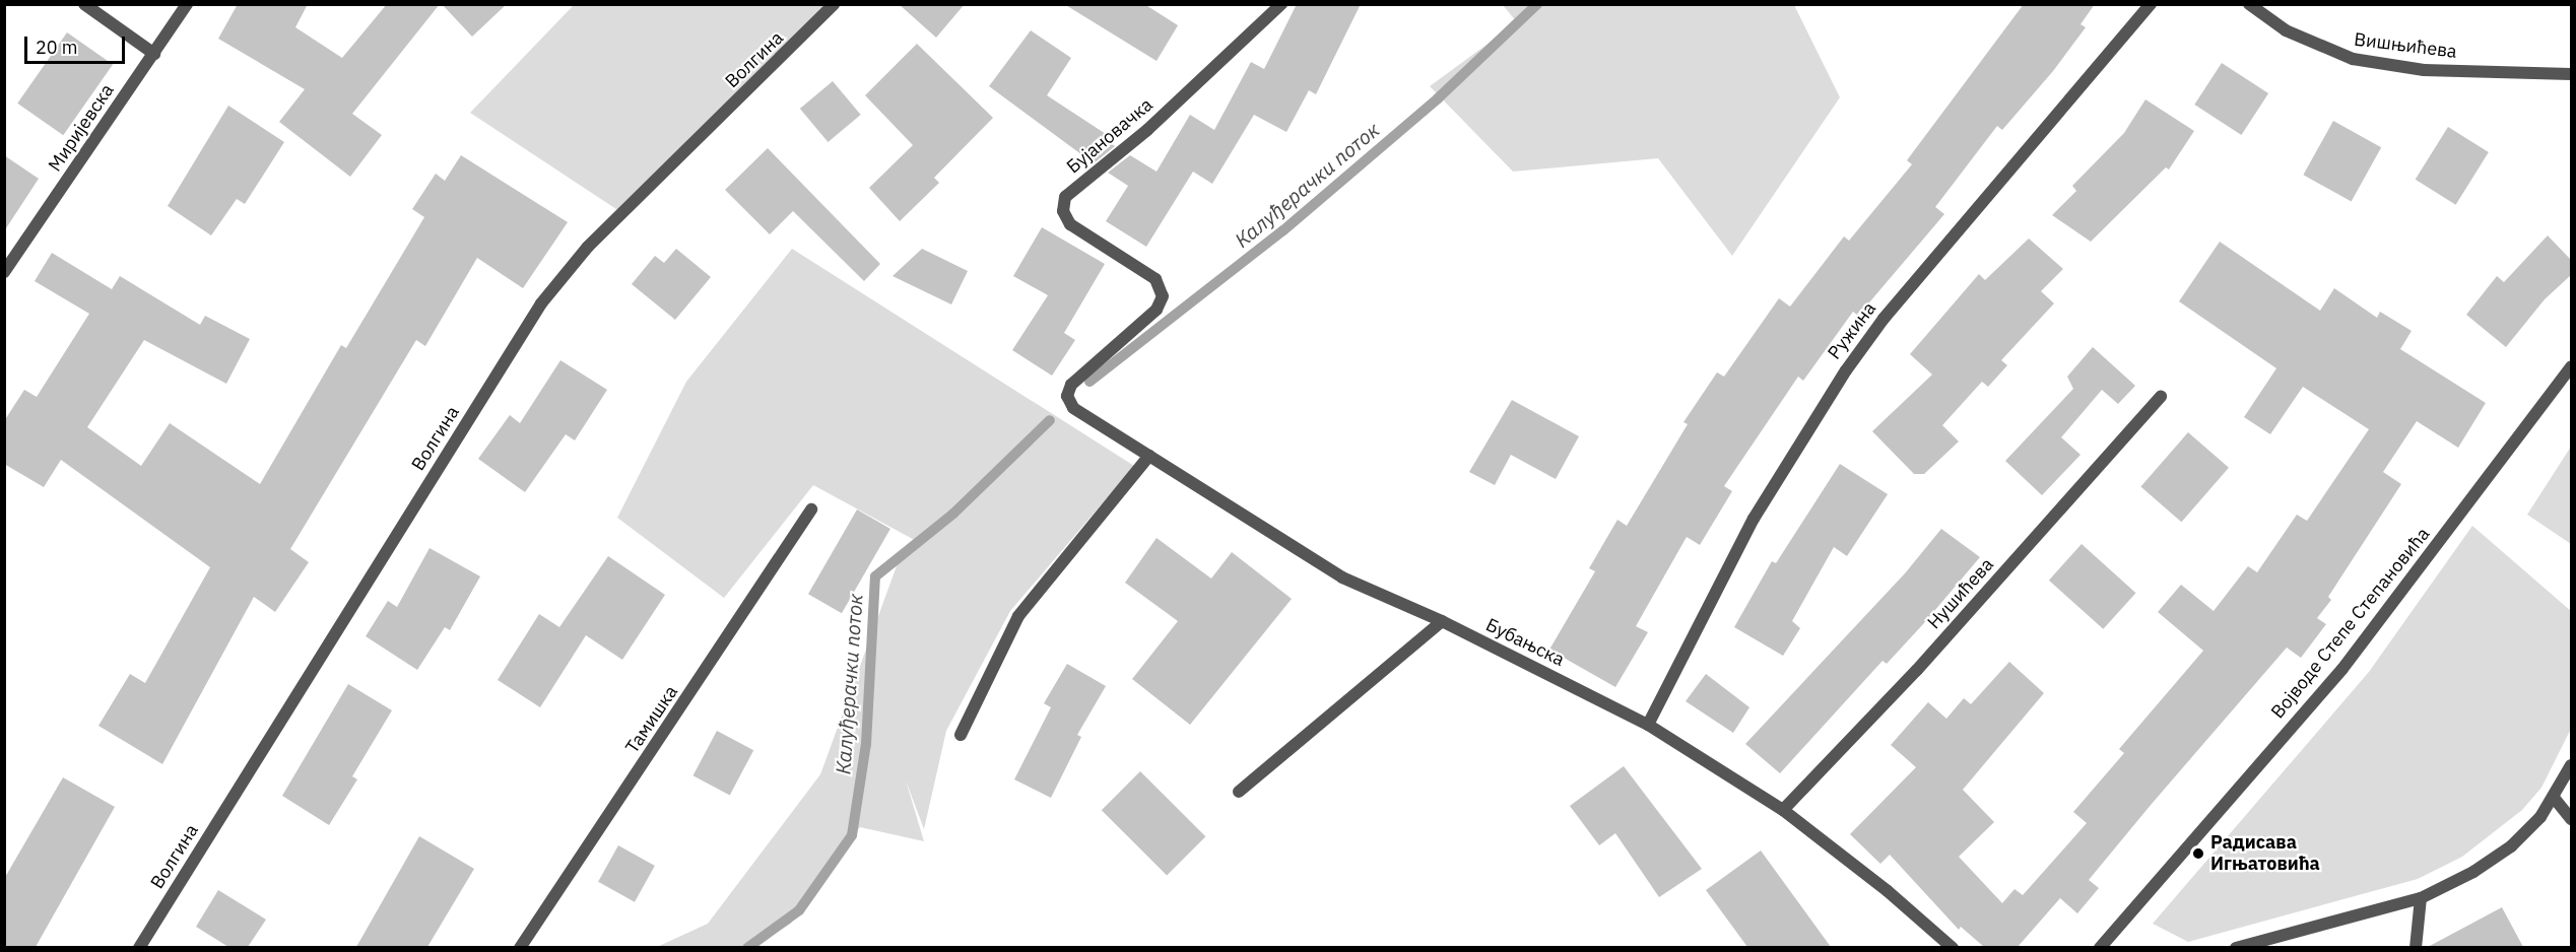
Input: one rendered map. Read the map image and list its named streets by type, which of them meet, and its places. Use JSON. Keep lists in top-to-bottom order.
{
  "streets": {
    "street": [
      "Вишњићева",
      "Волгина",
      "Миријевска",
      "Бујановачка",
      "Ружина",
      "Нушићева",
      "Војводе Степе Степановића",
      "Бубањска",
      "Тамишка"
    ]
  },
  "crossings": [
    ["Бујановачка", "Бубањска"],
    ["Ружина", "Бубањска"],
    ["Нушићева", "Бубањска"]
  ],
  "water": ["Калуђерачки поток"],
  "places": ["Радисава Игњатовића"],
  "scale_bar": "20 m"
}
